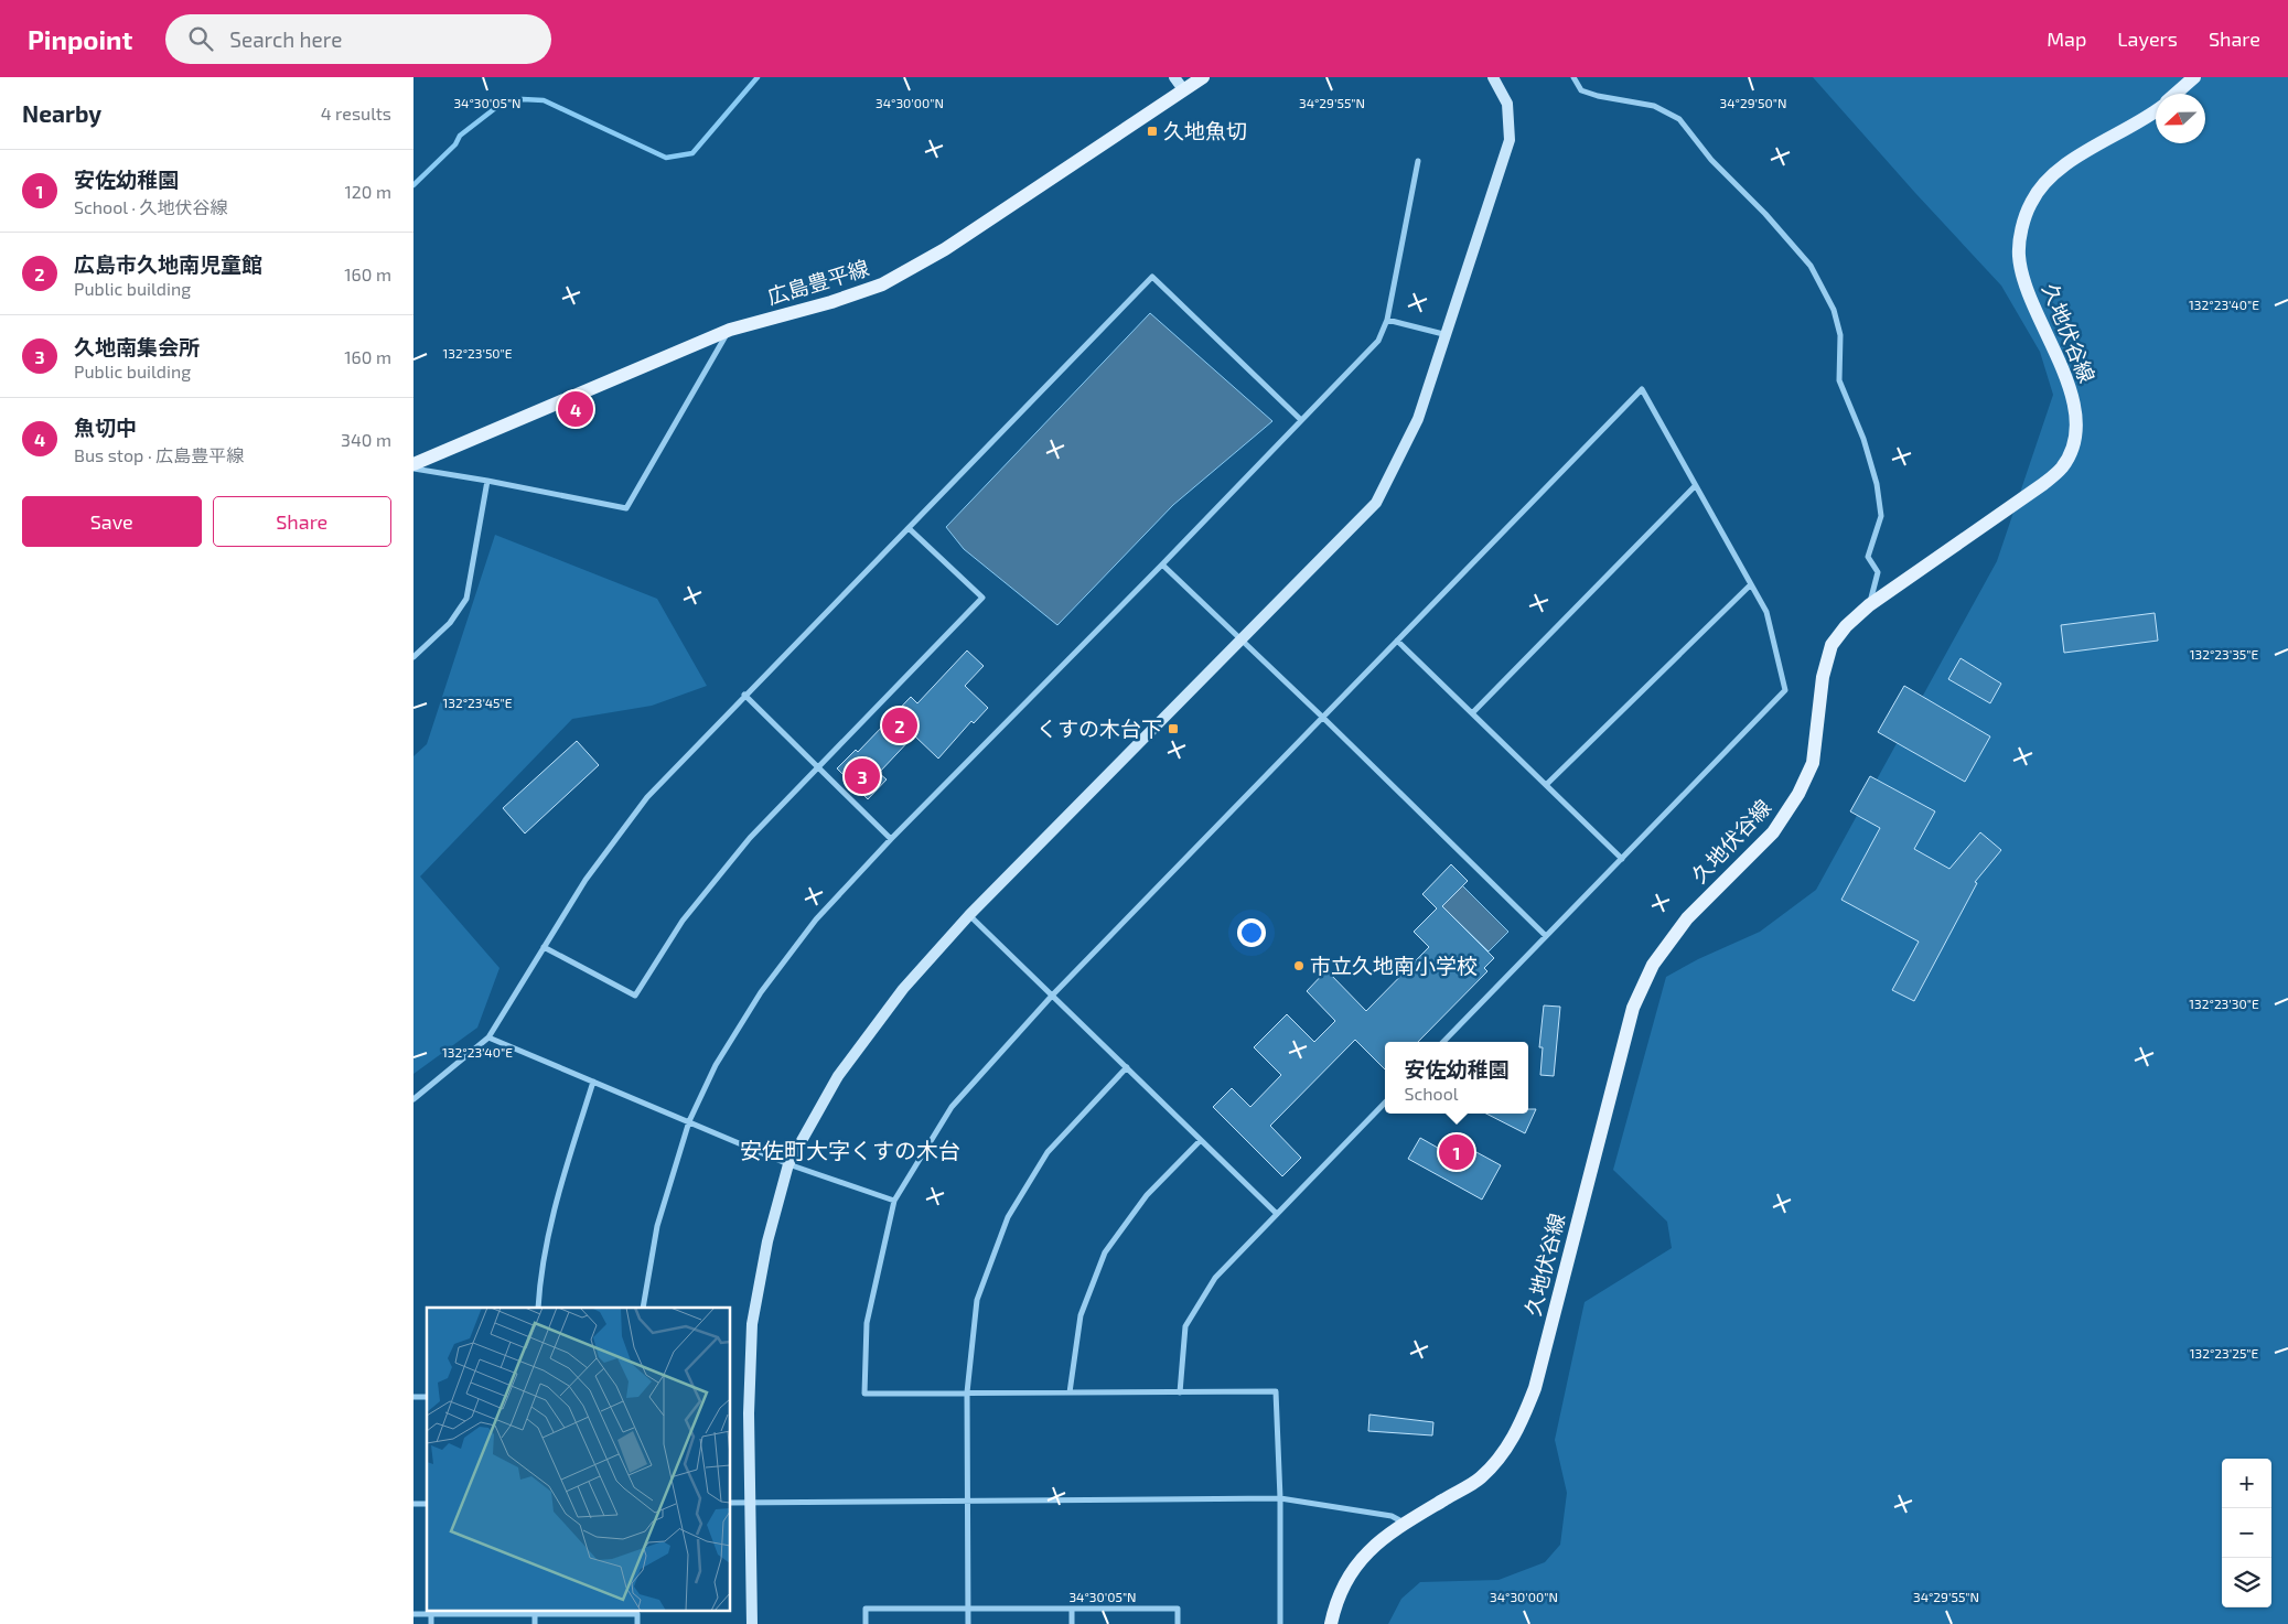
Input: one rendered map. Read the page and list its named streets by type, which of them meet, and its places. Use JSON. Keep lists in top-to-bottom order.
{
  "streets": {
    "main road": ["広島豊平線", "久地伏谷線"]
  },
  "districts": ["安佐町大字くすの木台"],
  "places": {
    "transit": ["久地魚切", "くすの木台下"],
    "other": ["市立久地南小学校"]
  },
  "north": "left",
  "page": {
    "header": "Pinpoint",
    "search": "Search here",
    "nav": ["Map", "Layers", "Share"],
    "heading": ["Nearby", "4 results"],
    "list": [
      {
        "mark": "1",
        "name": "安佐幼稚園",
        "note": "School · 久地伏谷線",
        "value": "120 m"
      },
      {
        "mark": "2",
        "name": "広島市久地南児童館",
        "note": "Public building",
        "value": "160 m"
      },
      {
        "mark": "3",
        "name": "久地南集会所",
        "note": "Public building",
        "value": "160 m"
      },
      {
        "mark": "4",
        "name": "魚切中",
        "note": "Bus stop · 広島豊平線",
        "value": "340 m"
      }
    ],
    "pins": [
      "4",
      "2",
      "3",
      "1"
    ],
    "buttons": ["Save", "Share"],
    "popup": ["安佐幼稚園", "School"],
    "map_buttons": ["+", "−"]
  },
  "coordinates": [
    "34°30'05\"N",
    "34°30'00\"N",
    "34°29'55\"N",
    "34°29'50\"N",
    "132°23'40\"E",
    "132°23'50\"E",
    "132°23'35\"E",
    "132°23'45\"E",
    "132°23'30\"E",
    "132°23'25\"E"
  ]
}
